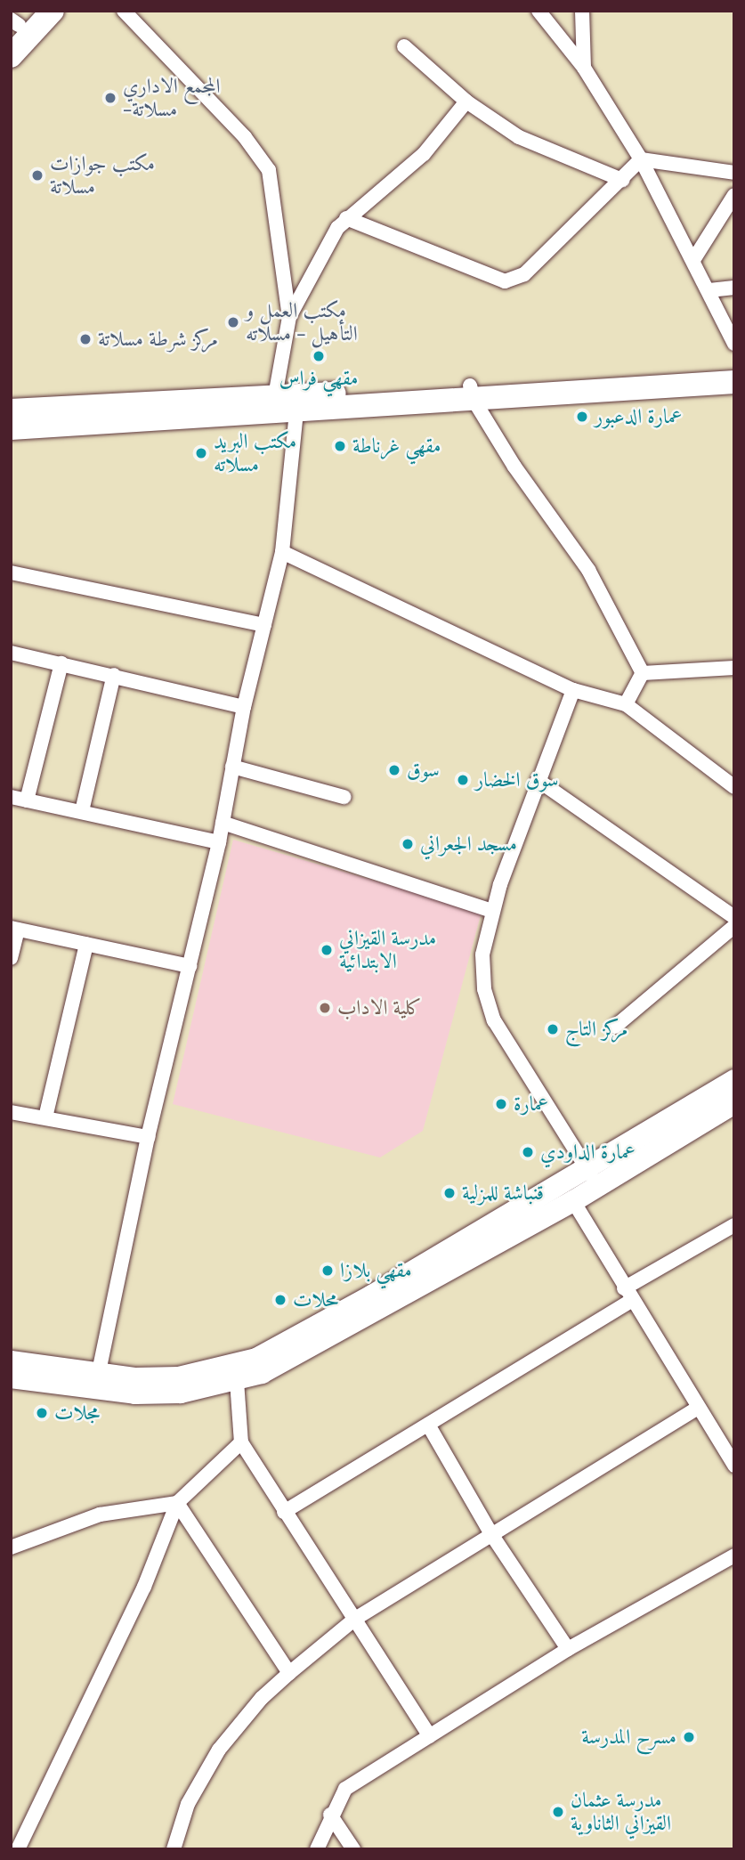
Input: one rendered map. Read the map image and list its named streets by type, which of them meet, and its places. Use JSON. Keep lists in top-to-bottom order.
{
  "places": [
    "المجمع الاداري -مسلاتة",
    "مكتب جوازات مسلاتة",
    "مكتب العمل و التأهيل - مسلاته",
    "مركز شرطة مسلاتة",
    "مقهي فراس",
    "عمارة الدعبور",
    "مقهي غرناطة",
    "مكتب البريد مسلاته",
    "سوق",
    "سوق الخضار",
    "مسجد الجعراني",
    "مدرسة القيزاني الابتدائية",
    "كلية الاداب",
    "مركز التاج",
    "عمارة",
    "عمارة الداودي",
    "قنباشة للمزلية",
    "مقهي بلازا",
    "محلات",
    "مجلات",
    "مسرح المدرسة",
    "مدرسة عثمان القيزاني الثاناوية"
  ]
}
